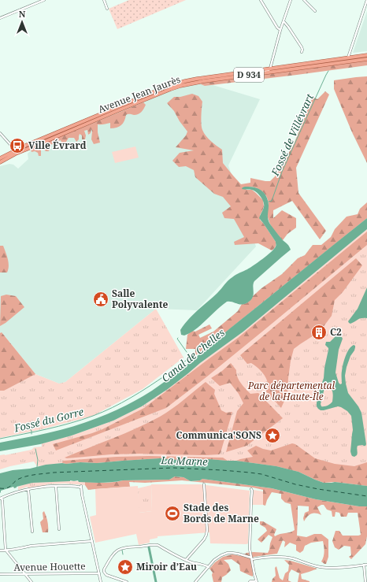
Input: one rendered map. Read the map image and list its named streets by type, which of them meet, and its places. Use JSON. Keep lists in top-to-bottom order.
{
  "streets": {
    "main road": ["D 934", "Avenue Jean Jaurès"],
    "street": ["Avenue Houette"]
  },
  "water": [
    "Fossé de Villévrart",
    "Canal de Chelles",
    "Fossé du Gorre",
    "La Marne"
  ],
  "parks": ["Parc départemental de la Haute-Île"],
  "places": {
    "bus stop": ["Ville Évrard"],
    "public building": ["Salle Polyvalente"],
    "building": ["C2"],
    "place": ["Communica'SONS", "Miroir d’Eau"],
    "sports": ["Stade des Bords de Marne"]
  },
  "north": "top"
}
